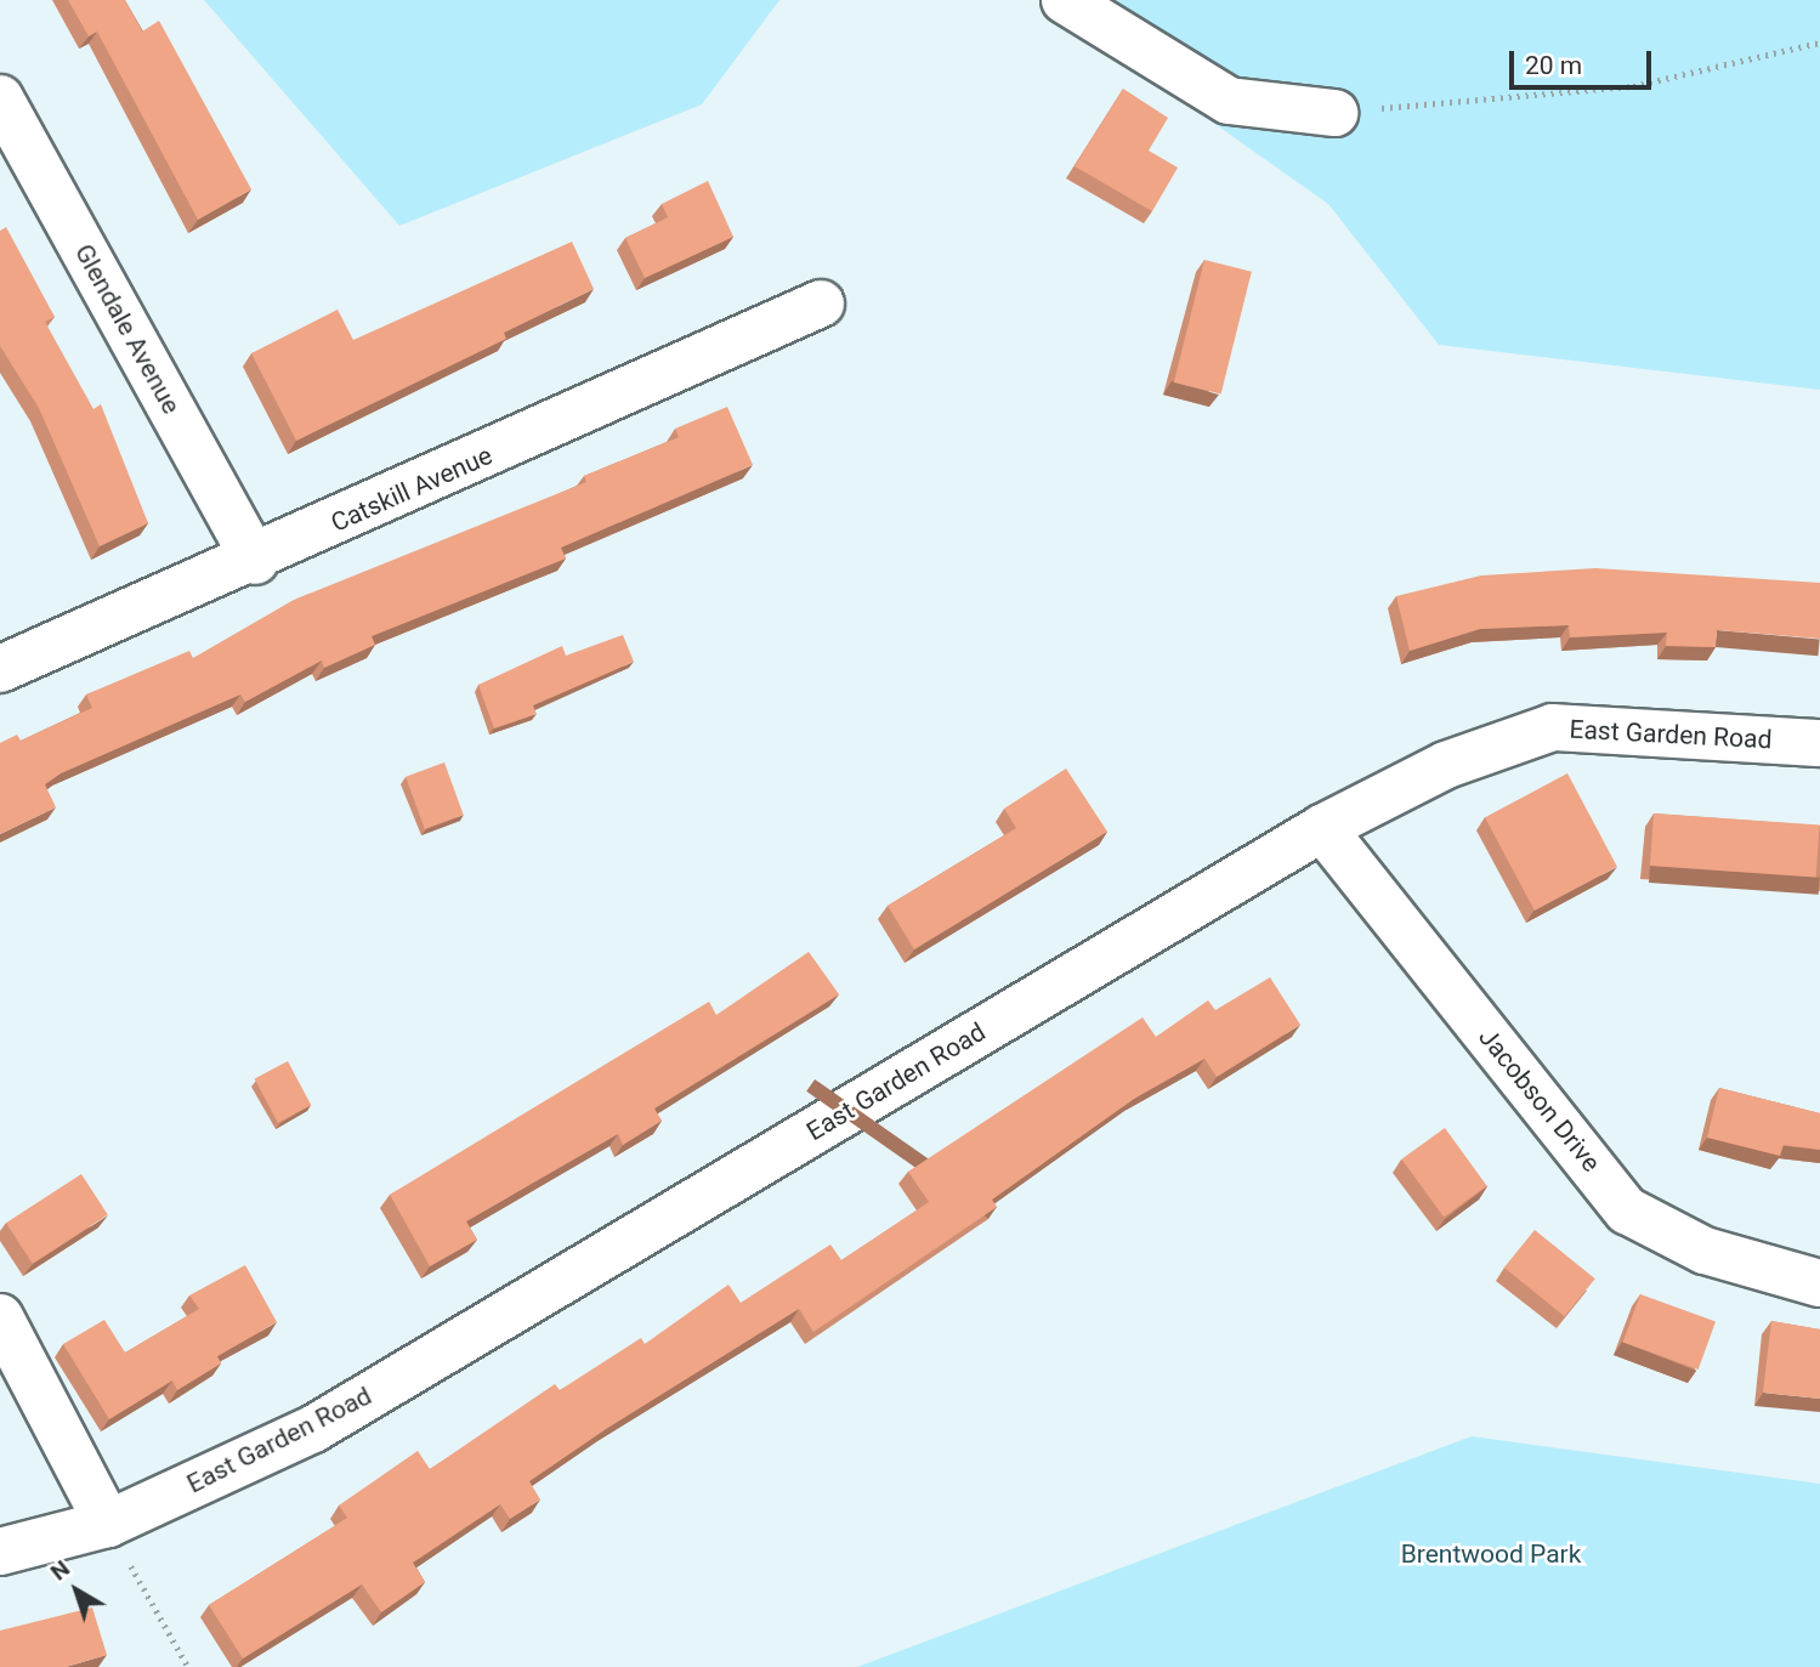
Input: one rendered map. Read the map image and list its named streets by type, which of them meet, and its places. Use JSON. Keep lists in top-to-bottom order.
{
  "streets": {
    "street": [
      "Glendale Avenue",
      "Catskill Avenue",
      "East Garden Road",
      "Jacobson Drive"
    ]
  },
  "crossings": [
    ["Glendale Avenue", "Catskill Avenue"],
    ["East Garden Road", "Jacobson Drive"]
  ],
  "parks": ["Brentwood Park"],
  "scale_bar": "20 m",
  "north": "top left"
}
